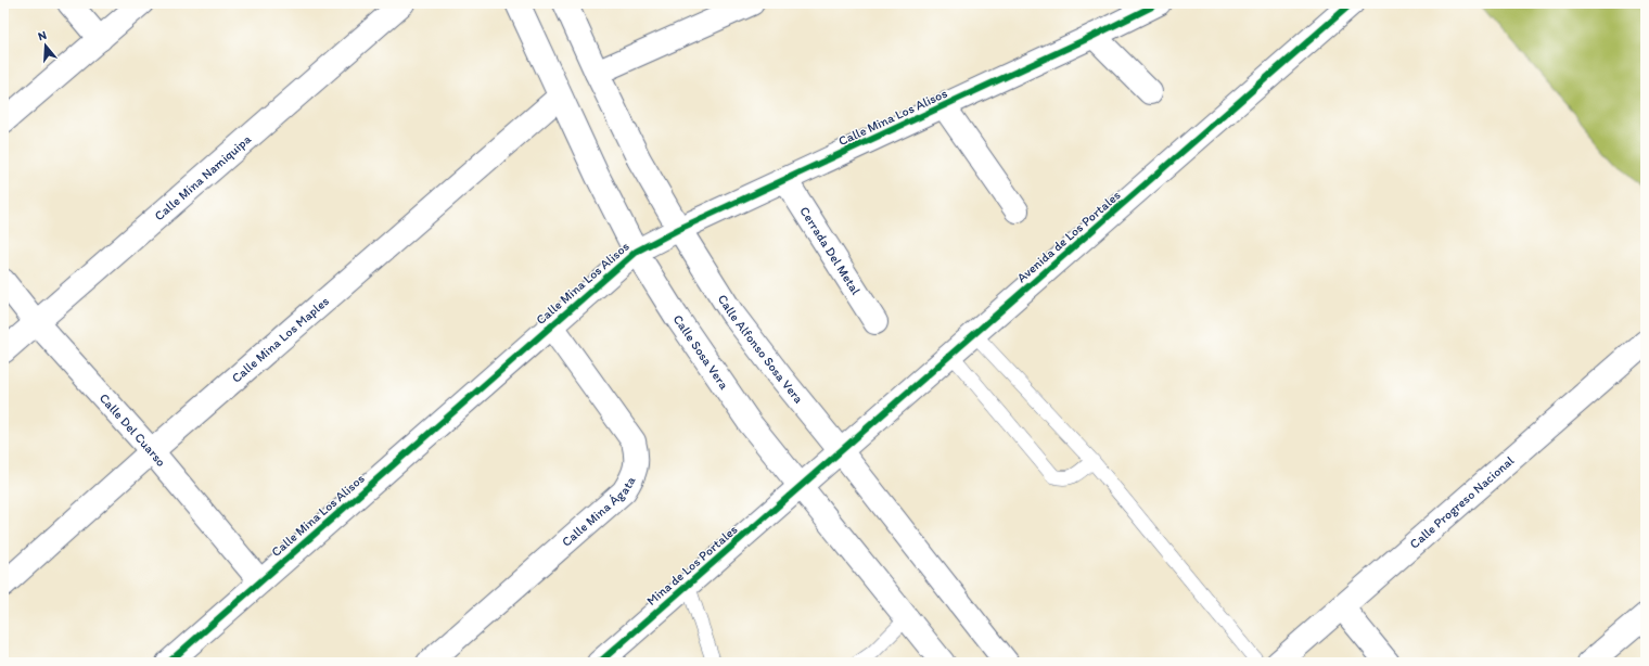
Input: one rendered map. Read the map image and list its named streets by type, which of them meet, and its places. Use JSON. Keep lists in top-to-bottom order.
{
  "streets": {
    "street": [
      "Calle Mina Los Alisos",
      "Calle Mina Namiquipa",
      "Avenida de Los Portales",
      "Cerrada Del Metal",
      "Calle Mina Los Maples",
      "Calle Alfonso Sosa Vera",
      "Calle Sosa Vera",
      "Calle Del Cuarso",
      "Calle Progreso Nacional",
      "Calle Mina Ágata",
      "Mina de Los Portales"
    ]
  },
  "crossings": [
    ["Calle Mina Los Alisos", "Cerrada Del Metal"],
    ["Calle Mina Los Alisos", "Calle Alfonso Sosa Vera"],
    ["Calle Mina Los Alisos", "Calle Sosa Vera"],
    ["Calle Mina Los Alisos", "Calle Del Cuarso"],
    ["Calle Mina Los Alisos", "Calle Mina Ágata"],
    ["Calle Mina Namiquipa", "Calle Del Cuarso"],
    ["Avenida de Los Portales", "Calle Alfonso Sosa Vera"],
    ["Avenida de Los Portales", "Calle Sosa Vera"],
    ["Avenida de Los Portales", "Mina de Los Portales"],
    ["Calle Mina Los Maples", "Calle Sosa Vera"],
    ["Calle Mina Los Maples", "Calle Del Cuarso"],
    ["Calle Sosa Vera", "Mina de Los Portales"]
  ],
  "north": "top"
}
